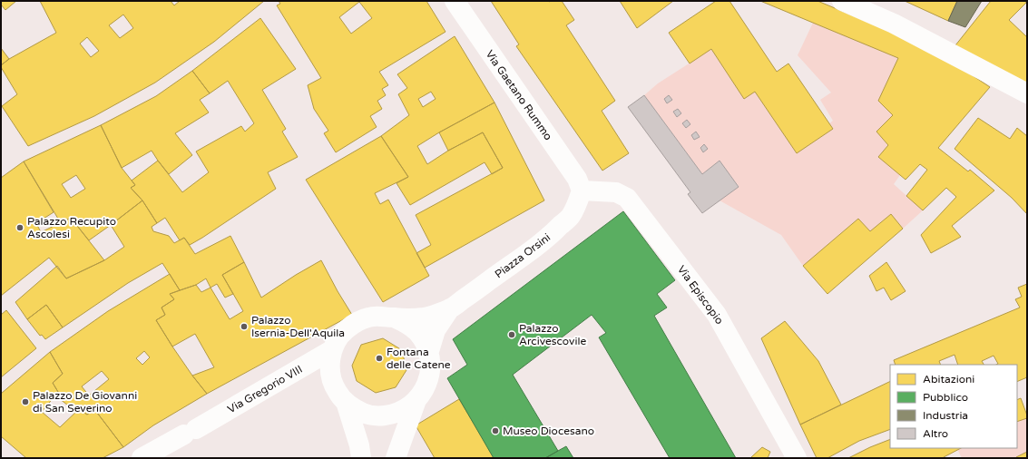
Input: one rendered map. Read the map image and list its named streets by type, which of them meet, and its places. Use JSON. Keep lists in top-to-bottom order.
{
  "streets": {
    "street": [
      "Via Gaetano Rummo",
      "Piazza Orsini",
      "Via Episcopio",
      "Via Gregorio VIII"
    ]
  },
  "crossings": [
    ["Via Gaetano Rummo", "Piazza Orsini"],
    ["Via Gaetano Rummo", "Via Episcopio"],
    ["Piazza Orsini", "Via Episcopio"],
    ["Piazza Orsini", "Via Gregorio VIII"]
  ],
  "places": [
    "Palazzo Recupito Ascolesi",
    "Palazzo Isernia-Dell'Aquila",
    "Palazzo Arcivescovile",
    "Fontana delle Catene",
    "Palazzo De Giovanni di San Severino",
    "Museo Diocesano"
  ],
  "legend": [
    "Abitazioni",
    "Pubblico",
    "Industria",
    "Altro"
  ]
}
